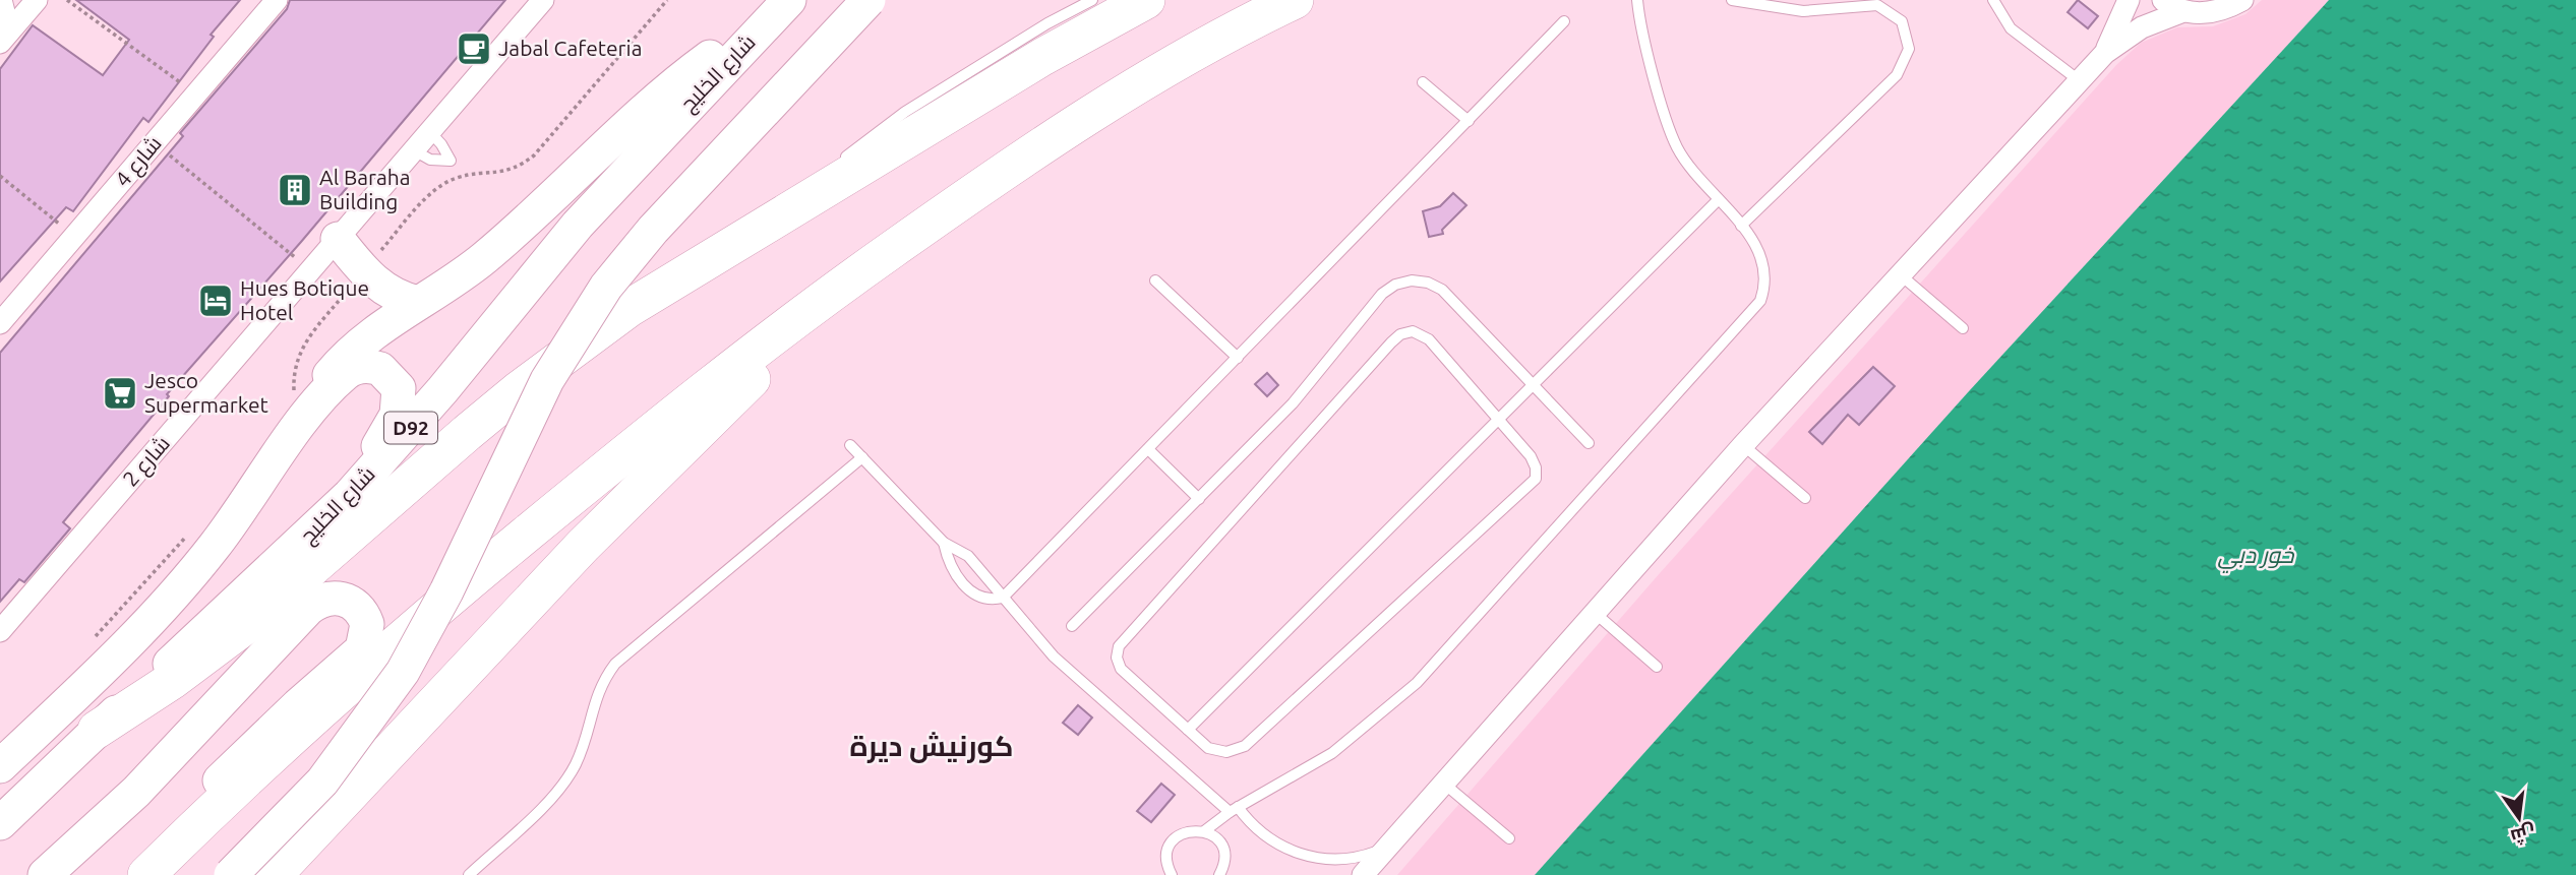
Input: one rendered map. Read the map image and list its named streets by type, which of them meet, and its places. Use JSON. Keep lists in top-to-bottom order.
{
  "streets": {
    "main road": ["شارع الخليج", "D92"],
    "street": ["شارع 4", "شارع 2"]
  },
  "districts": ["كورنيش ديرة"],
  "water": ["خور دبي"],
  "places": {
    "cafe": ["Jabal Cafeteria"],
    "building": ["Al Baraha Building"],
    "hotel": ["Hues Botique Hotel"],
    "supermarket": ["Jesco Supermarket"]
  },
  "north": "bottom"
}
